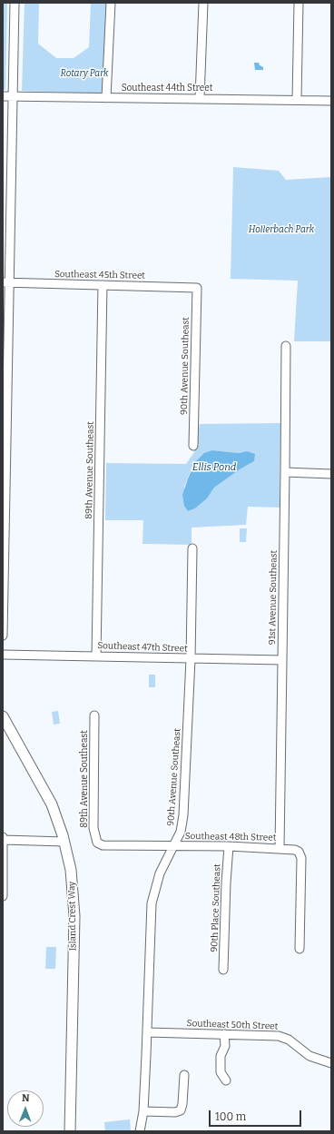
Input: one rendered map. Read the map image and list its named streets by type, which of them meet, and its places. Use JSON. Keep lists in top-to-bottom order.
{
  "streets": {
    "main road": ["Island Crest Way"],
    "street": [
      "Southeast 44th Street",
      "Southeast 45th Street",
      "90th Avenue Southeast",
      "89th Avenue Southeast",
      "91st Avenue Southeast",
      "Southeast 47th Street",
      "Southeast 48th Street",
      "90th Place Southeast",
      "Southeast 50th Street"
    ]
  },
  "crossings": [
    ["Southeast 45th Street", "90th Avenue Southeast"],
    ["Southeast 45th Street", "89th Avenue Southeast"],
    ["90th Avenue Southeast", "Southeast 47th Street"],
    ["90th Avenue Southeast", "Southeast 48th Street"],
    ["90th Avenue Southeast", "Southeast 50th Street"],
    ["89th Avenue Southeast", "Southeast 47th Street"],
    ["89th Avenue Southeast", "Southeast 48th Street"],
    ["91st Avenue Southeast", "Southeast 47th Street"],
    ["91st Avenue Southeast", "Southeast 48th Street"],
    ["Southeast 48th Street", "90th Place Southeast"]
  ],
  "water": ["Ellis Pond"],
  "parks": ["Rotary Park", "Hollerbach Park"],
  "scale_bar": "100 m",
  "north": "top"
}
